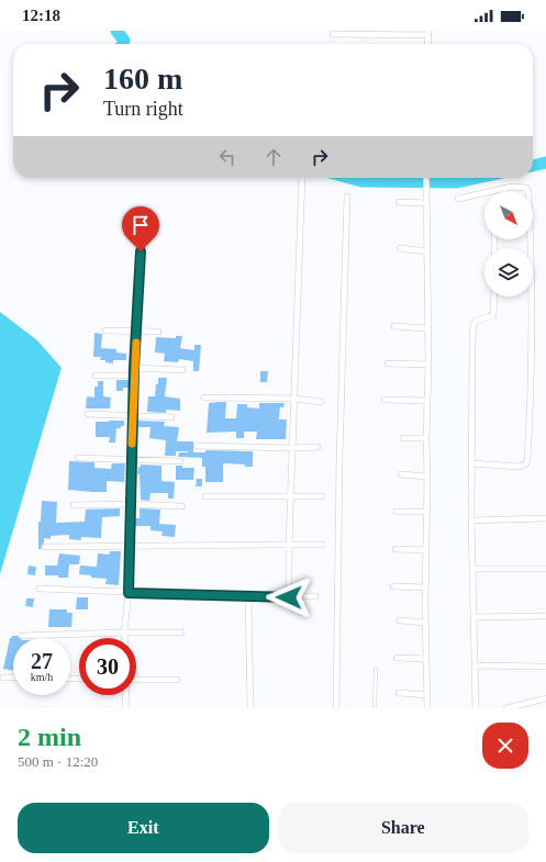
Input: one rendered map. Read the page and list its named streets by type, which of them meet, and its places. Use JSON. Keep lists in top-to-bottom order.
{
  "north": "bottom right",
  "page": {
    "status": "12:18",
    "turn": ["160 m", "Turn right"],
    "speed": "27 km/h",
    "limit": "30",
    "heading": ["2 min", "500 m · 12:20"],
    "buttons": ["Exit", "Share"]
  }
}
